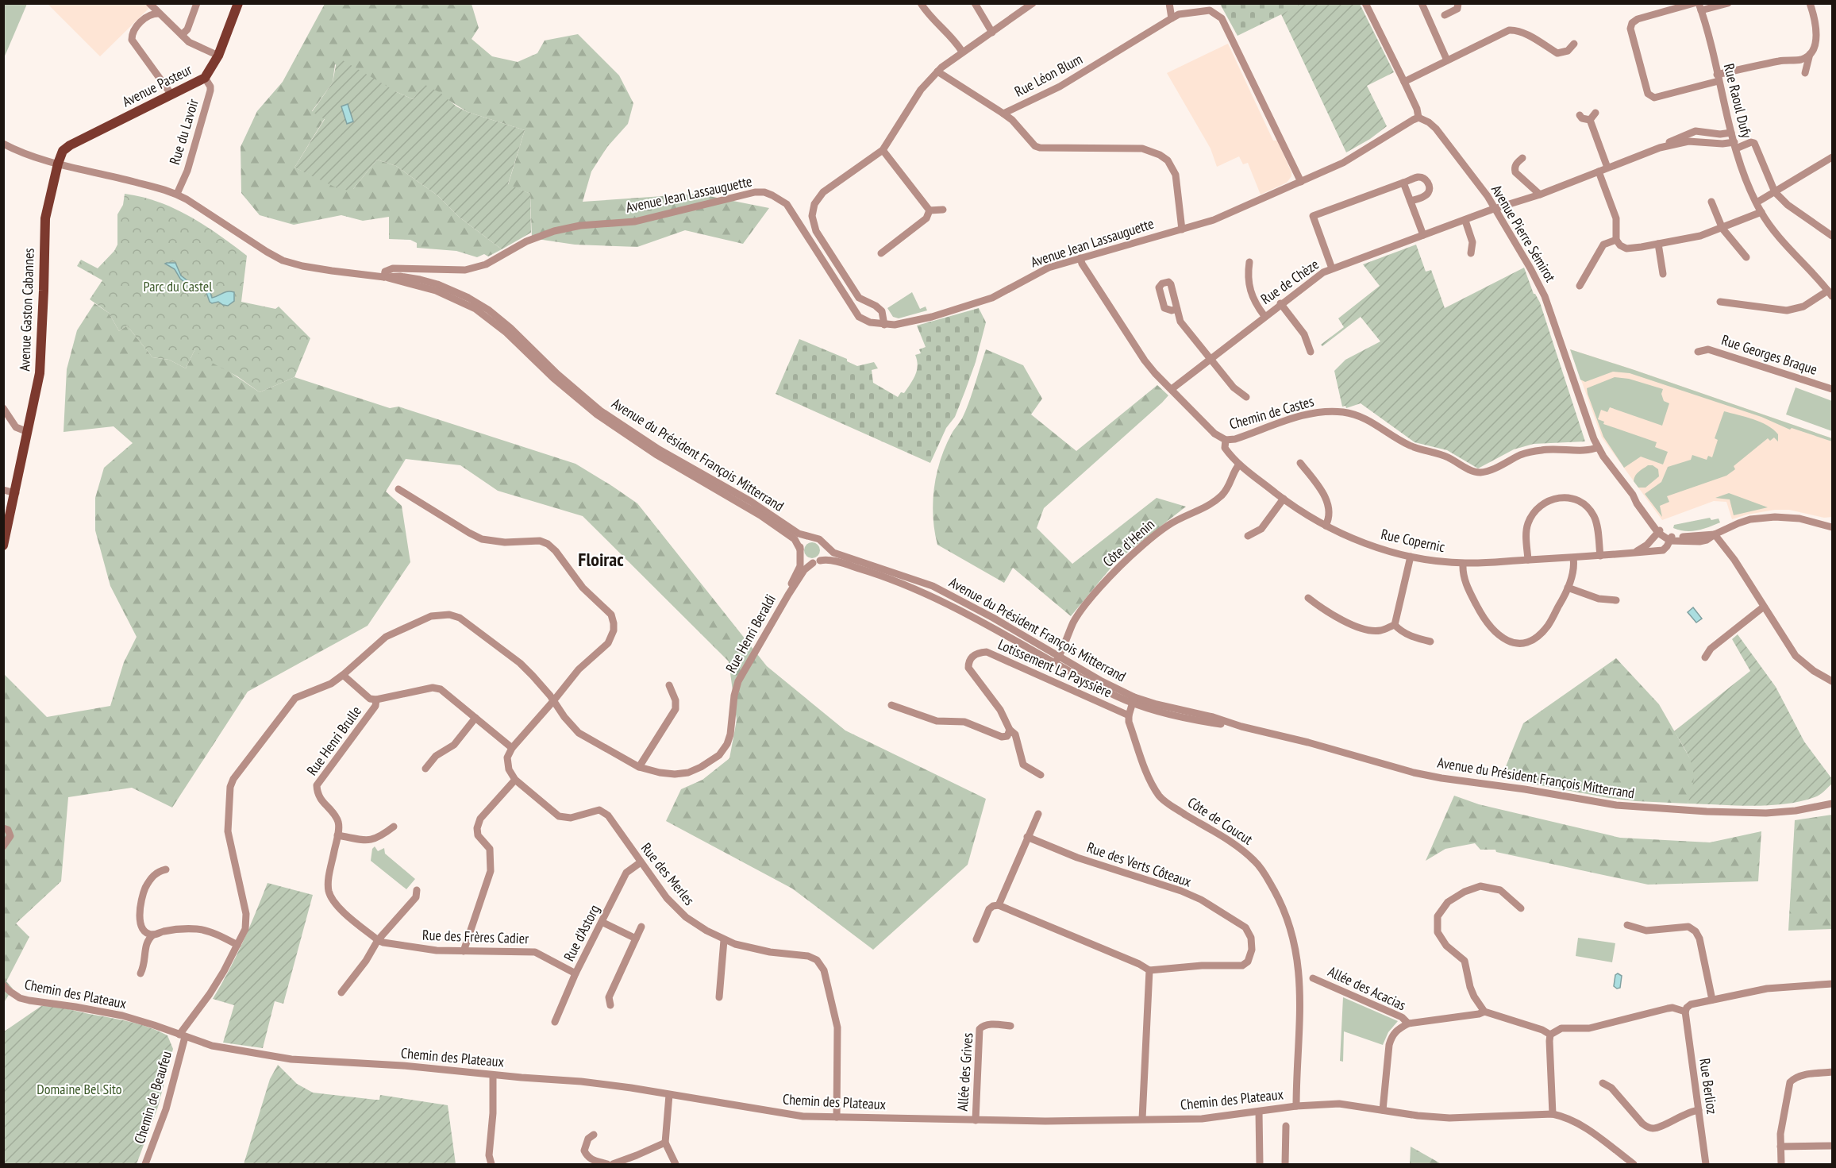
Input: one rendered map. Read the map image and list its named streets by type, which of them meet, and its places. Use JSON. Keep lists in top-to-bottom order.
{
  "streets": {
    "main road": ["Avenue Pasteur", "Avenue Gaston Cabannes"],
    "street": [
      "Rue Léon Blum",
      "Rue Raoul Dufy",
      "Rue du Lavoir",
      "Avenue Jean Lassauguette",
      "Avenue Pierre Sémirot",
      "Rue de Chèze",
      "Rue Georges Braque",
      "Chemin de Castes",
      "Avenue du Président François Mitterrand",
      "Rue Copernic",
      "Côte d'Henin",
      "Rue Henri Beraldi",
      "Lotissement La Payssière",
      "Rue Henri Brulle",
      "Côte de Coucut",
      "Rue des Verts Côteaux",
      "Rue des Merles",
      "Rue d'Astorg",
      "Rue des Frères Cadier",
      "Allée des Acacias",
      "Chemin des Plateaux",
      "Allée des Grives",
      "Rue Berlioz",
      "Chemin de Beaufeu"
    ]
  },
  "crossings": [
    ["Rue Léon Blum", "Avenue Jean Lassauguette"],
    ["Avenue Pasteur", "Rue du Lavoir"],
    ["Avenue Pasteur", "Avenue Gaston Cabannes"],
    ["Avenue Pasteur", "Avenue du Président François Mitterrand"],
    ["Rue du Lavoir", "Avenue du Président François Mitterrand"],
    ["Avenue Jean Lassauguette", "Avenue Pierre Sémirot"],
    ["Avenue Jean Lassauguette", "Chemin de Castes"],
    ["Avenue Jean Lassauguette", "Avenue du Président François Mitterrand"],
    ["Avenue Pierre Sémirot", "Rue de Chèze"],
    ["Avenue Pierre Sémirot", "Chemin de Castes"],
    ["Rue de Chèze", "Chemin de Castes"],
    ["Avenue Gaston Cabannes", "Avenue du Président François Mitterrand"],
    ["Chemin de Castes", "Rue Copernic"],
    ["Avenue du Président François Mitterrand", "Côte d'Henin"],
    ["Avenue du Président François Mitterrand", "Rue Henri Beraldi"],
    ["Rue Copernic", "Côte d'Henin"],
    ["Lotissement La Payssière", "Côte de Coucut"],
    ["Rue Henri Brulle", "Rue des Frères Cadier"],
    ["Côte de Coucut", "Chemin des Plateaux"],
    ["Rue des Merles", "Rue d'Astorg"],
    ["Rue des Merles", "Chemin des Plateaux"],
    ["Rue d'Astorg", "Rue des Frères Cadier"],
    ["Chemin des Plateaux", "Allée des Grives"],
    ["Chemin des Plateaux", "Chemin de Beaufeu"]
  ],
  "districts": ["Floirac"],
  "parks": ["Parc du Castel", "Domaine Bel Sito"]
}
